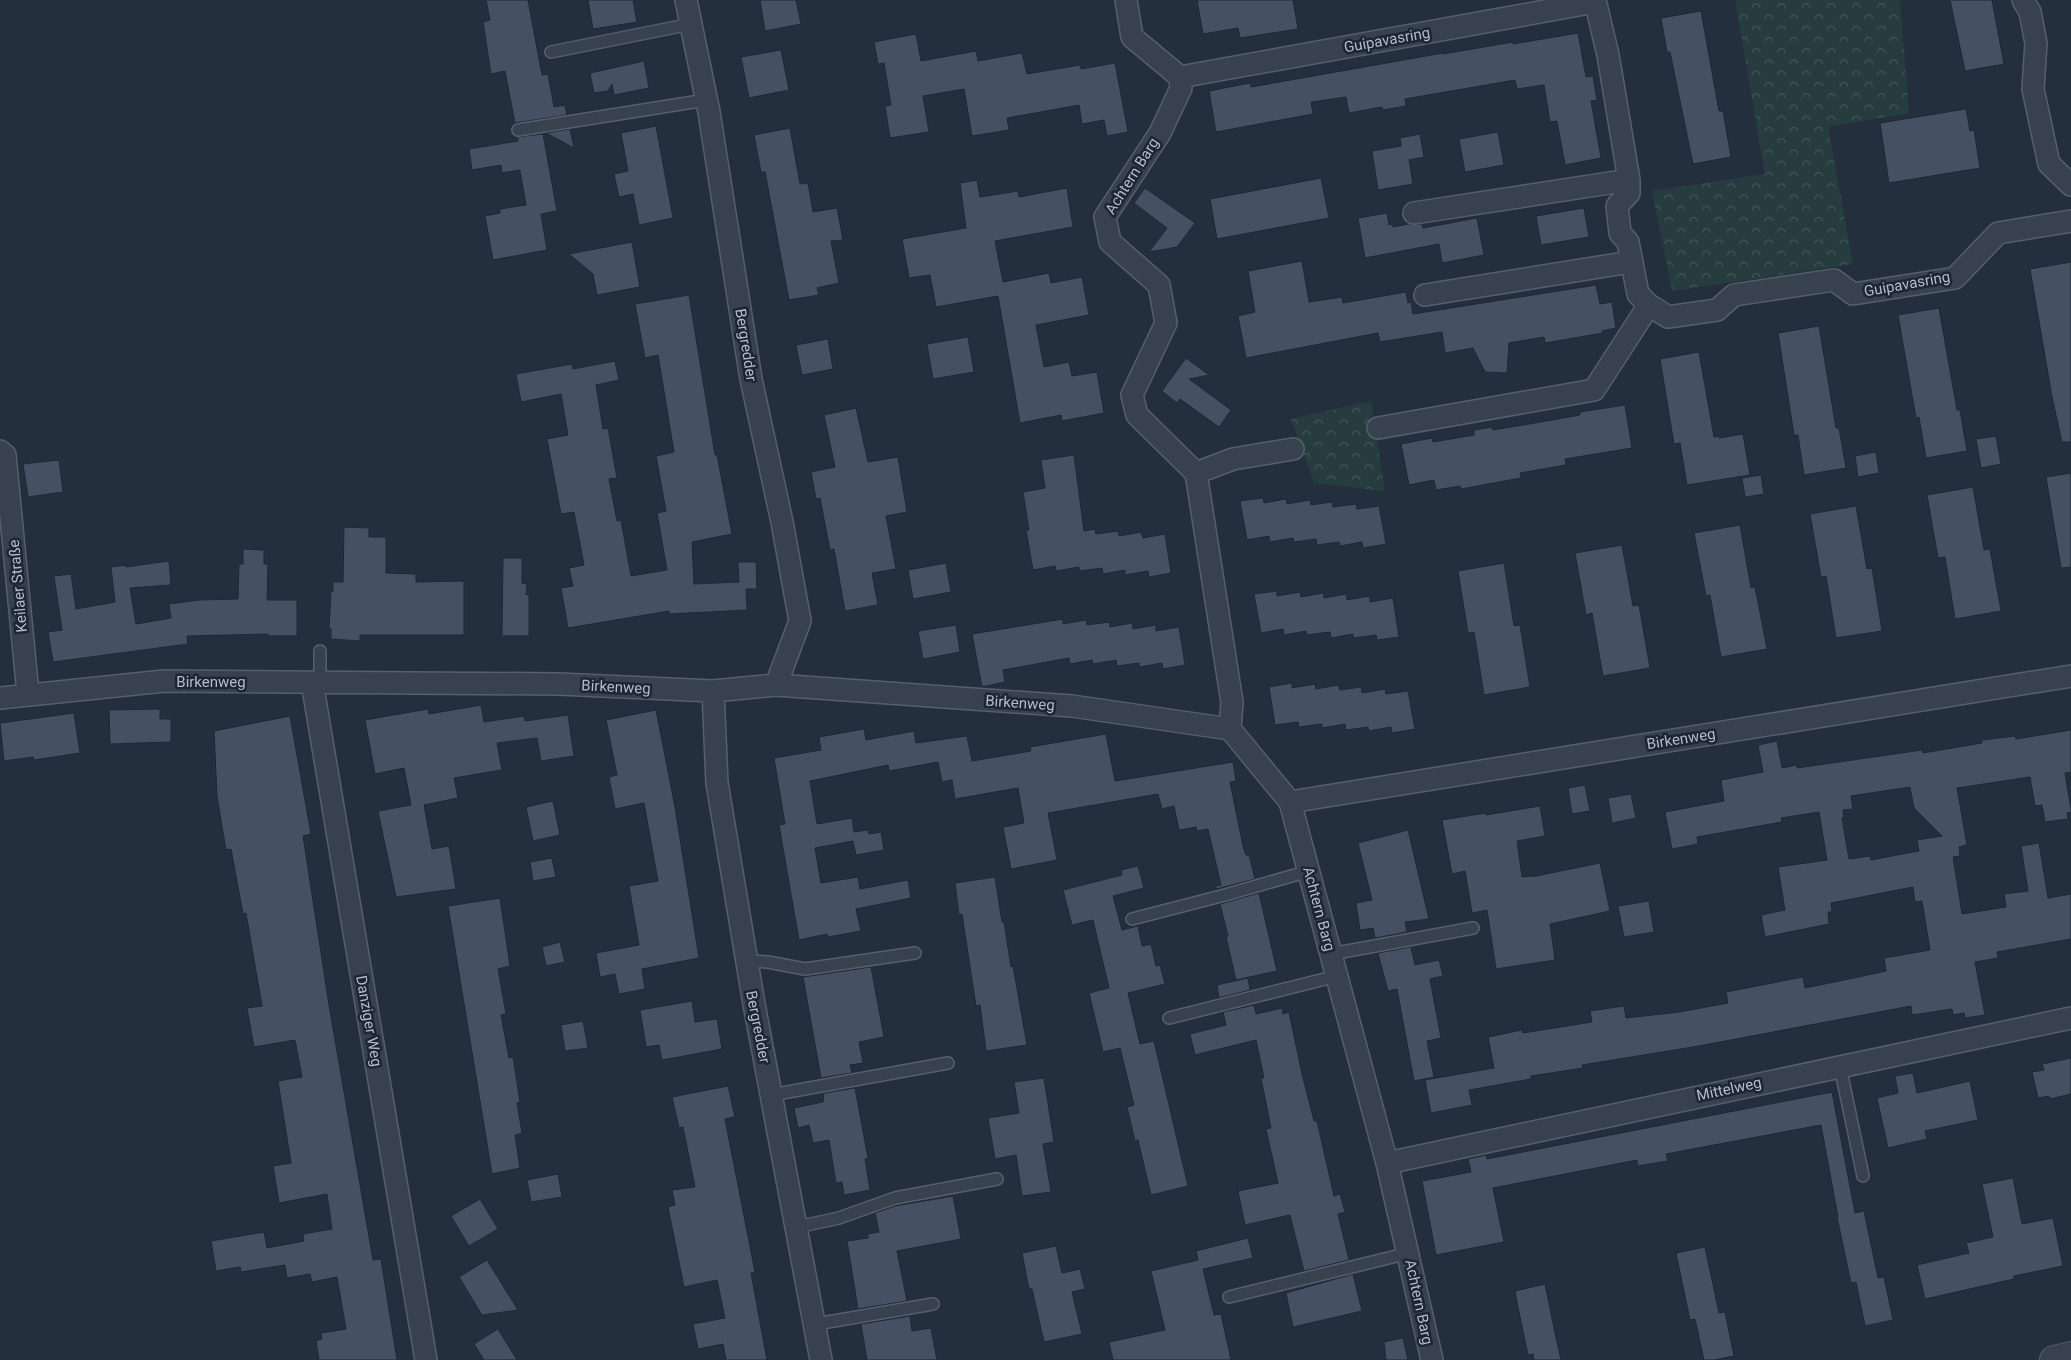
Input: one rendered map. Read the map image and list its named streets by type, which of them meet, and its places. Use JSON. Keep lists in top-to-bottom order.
{
  "streets": {
    "street": [
      "Guipavasring",
      "Achtern Barg",
      "Bergredder",
      "Keilaer Straße",
      "Birkenweg",
      "Danziger Weg",
      "Mittelweg"
    ]
  },
  "crossings": [
    ["Guipavasring", "Achtern Barg"],
    ["Achtern Barg", "Birkenweg"],
    ["Achtern Barg", "Mittelweg"],
    ["Bergredder", "Birkenweg"],
    ["Keilaer Straße", "Birkenweg"],
    ["Birkenweg", "Danziger Weg"]
  ]
}
